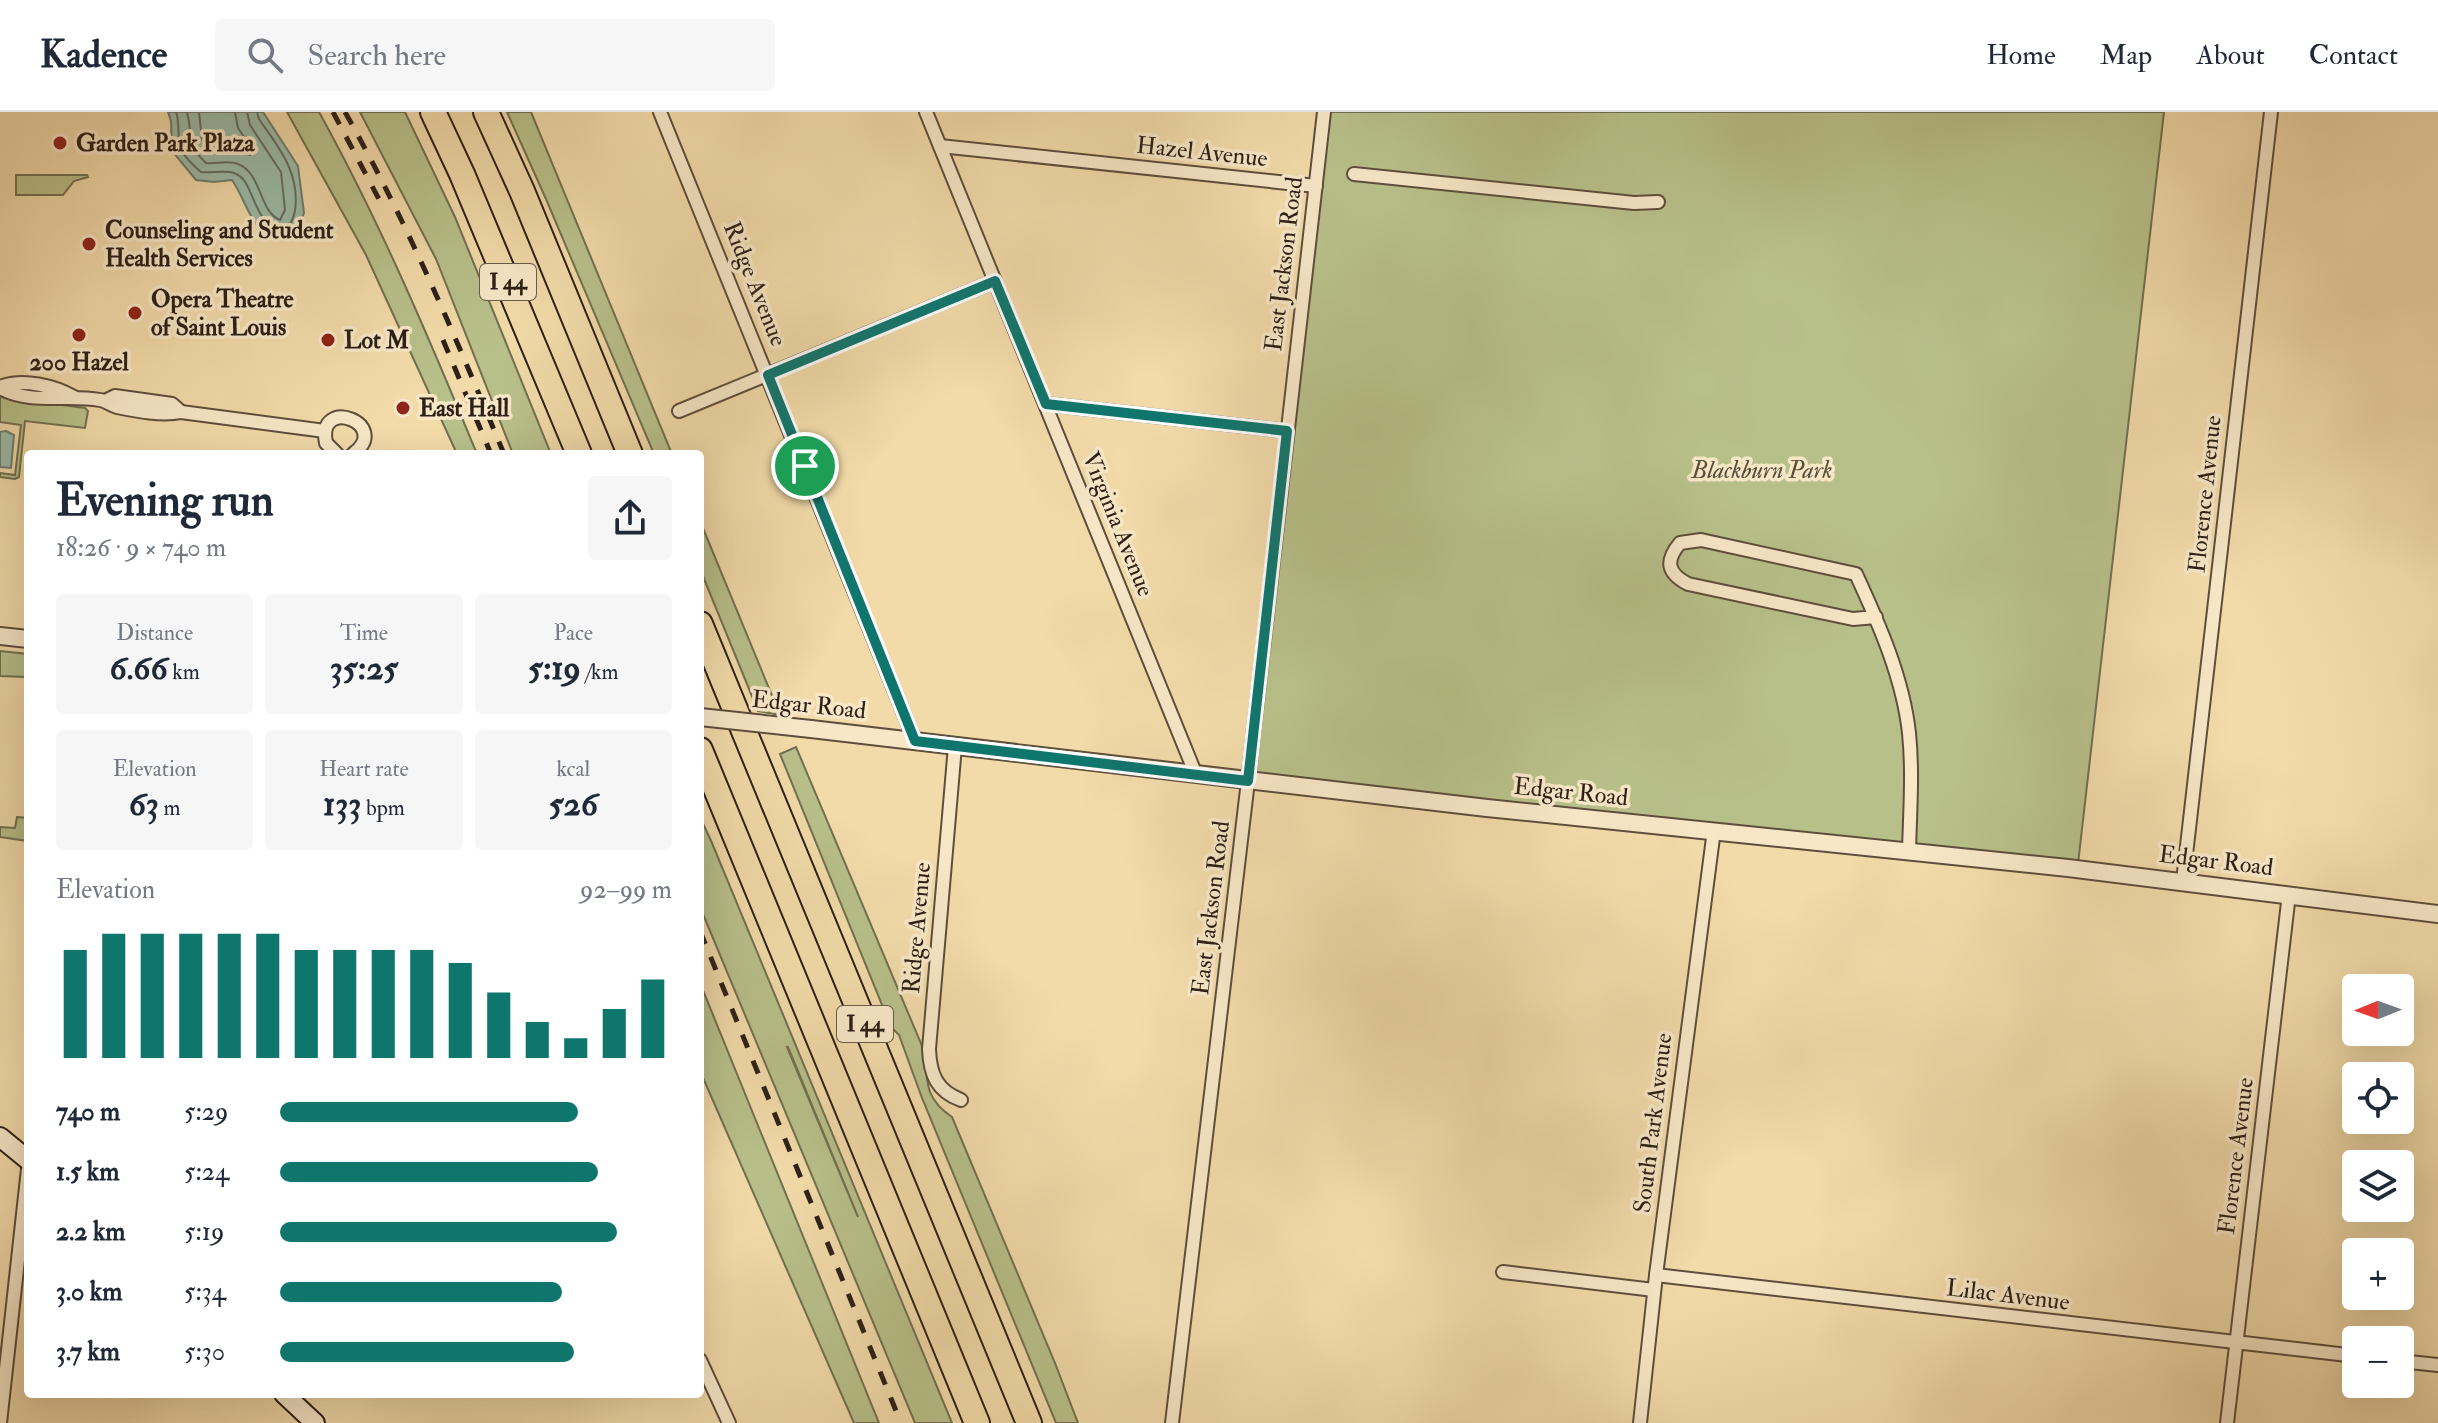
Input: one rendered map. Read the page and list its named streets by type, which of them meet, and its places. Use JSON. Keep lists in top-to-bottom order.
{
  "streets": {
    "highway": ["I 44"],
    "street": [
      "Hazel Avenue",
      "East Jackson Road",
      "Ridge Avenue",
      "Florence Avenue",
      "Virginia Avenue",
      "Edgar Road",
      "South Park Avenue",
      "Lilac Avenue"
    ]
  },
  "crossings": [
    ["Hazel Avenue", "East Jackson Road"],
    ["Hazel Avenue", "Virginia Avenue"],
    ["East Jackson Road", "Edgar Road"],
    ["Ridge Avenue", "Edgar Road"],
    ["Florence Avenue", "Edgar Road"],
    ["Florence Avenue", "Lilac Avenue"],
    ["Virginia Avenue", "Edgar Road"],
    ["Edgar Road", "South Park Avenue"],
    ["South Park Avenue", "Lilac Avenue"]
  ],
  "parks": ["Blackburn Park"],
  "places": [
    "Garden Park Plaza",
    "Counseling and Student Health Services",
    "Opera Theatre of Saint Louis",
    "200 Hazel",
    "Lot M",
    "East Hall"
  ],
  "north": "left",
  "page": {
    "header": "Kadence",
    "search": "Search here",
    "nav": [
      "Home",
      "Map",
      "About",
      "Contact"
    ],
    "heading": ["Evening run", "18:26 · 9 × 740 m"],
    "stats": [
      ["Distance", "6.66 km"],
      ["Time", "35:25"],
      ["Pace", "5:19 /km"],
      ["Elevation", "63 m"],
      ["Heart rate", "133 bpm"],
      ["kcal", "526"]
    ],
    "chart": ["Elevation", "92–99 m"],
    "map_buttons": ["+", "−"],
    "list": [
      {
        "name": "740 m",
        "note": "5:29"
      },
      {
        "name": "1.5 km",
        "note": "5:24"
      },
      {
        "name": "2.2 km",
        "note": "5:19"
      },
      {
        "name": "3.0 km",
        "note": "5:34"
      },
      {
        "name": "3.7 km",
        "note": "5:30"
      }
    ]
  }
}
